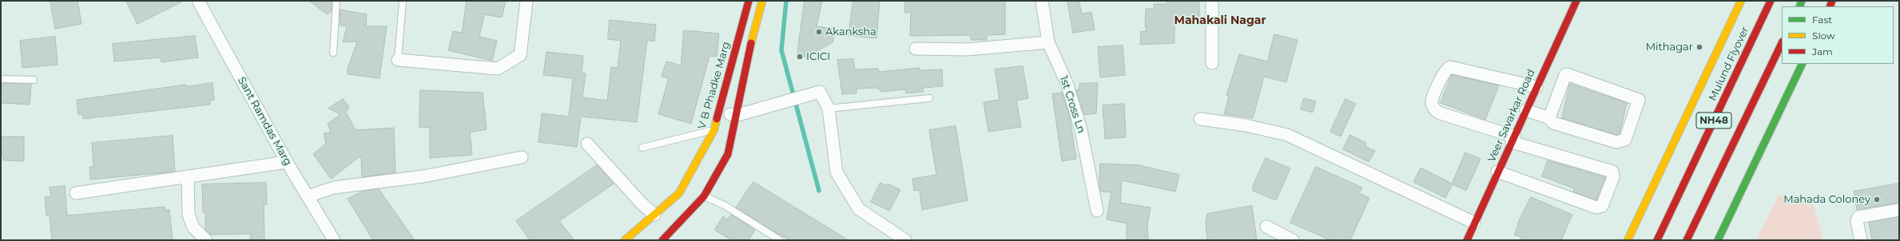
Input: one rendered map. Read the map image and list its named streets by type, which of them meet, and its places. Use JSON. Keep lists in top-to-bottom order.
{
  "streets": {
    "main road": [
      "Mulund Flyover",
      "V B Phadke Marg",
      "Veer Savarkar Road",
      "NH48"
    ],
    "street": ["1st Cross Ln", "Sant Ramdas Marg"]
  },
  "districts": ["Mahakali Nagar"],
  "places": [
    "Akanksha",
    "Mithagar",
    "ICICI",
    "Mahada Coloney"
  ],
  "legend": ["Fast", "Slow", "Jam"]
}
